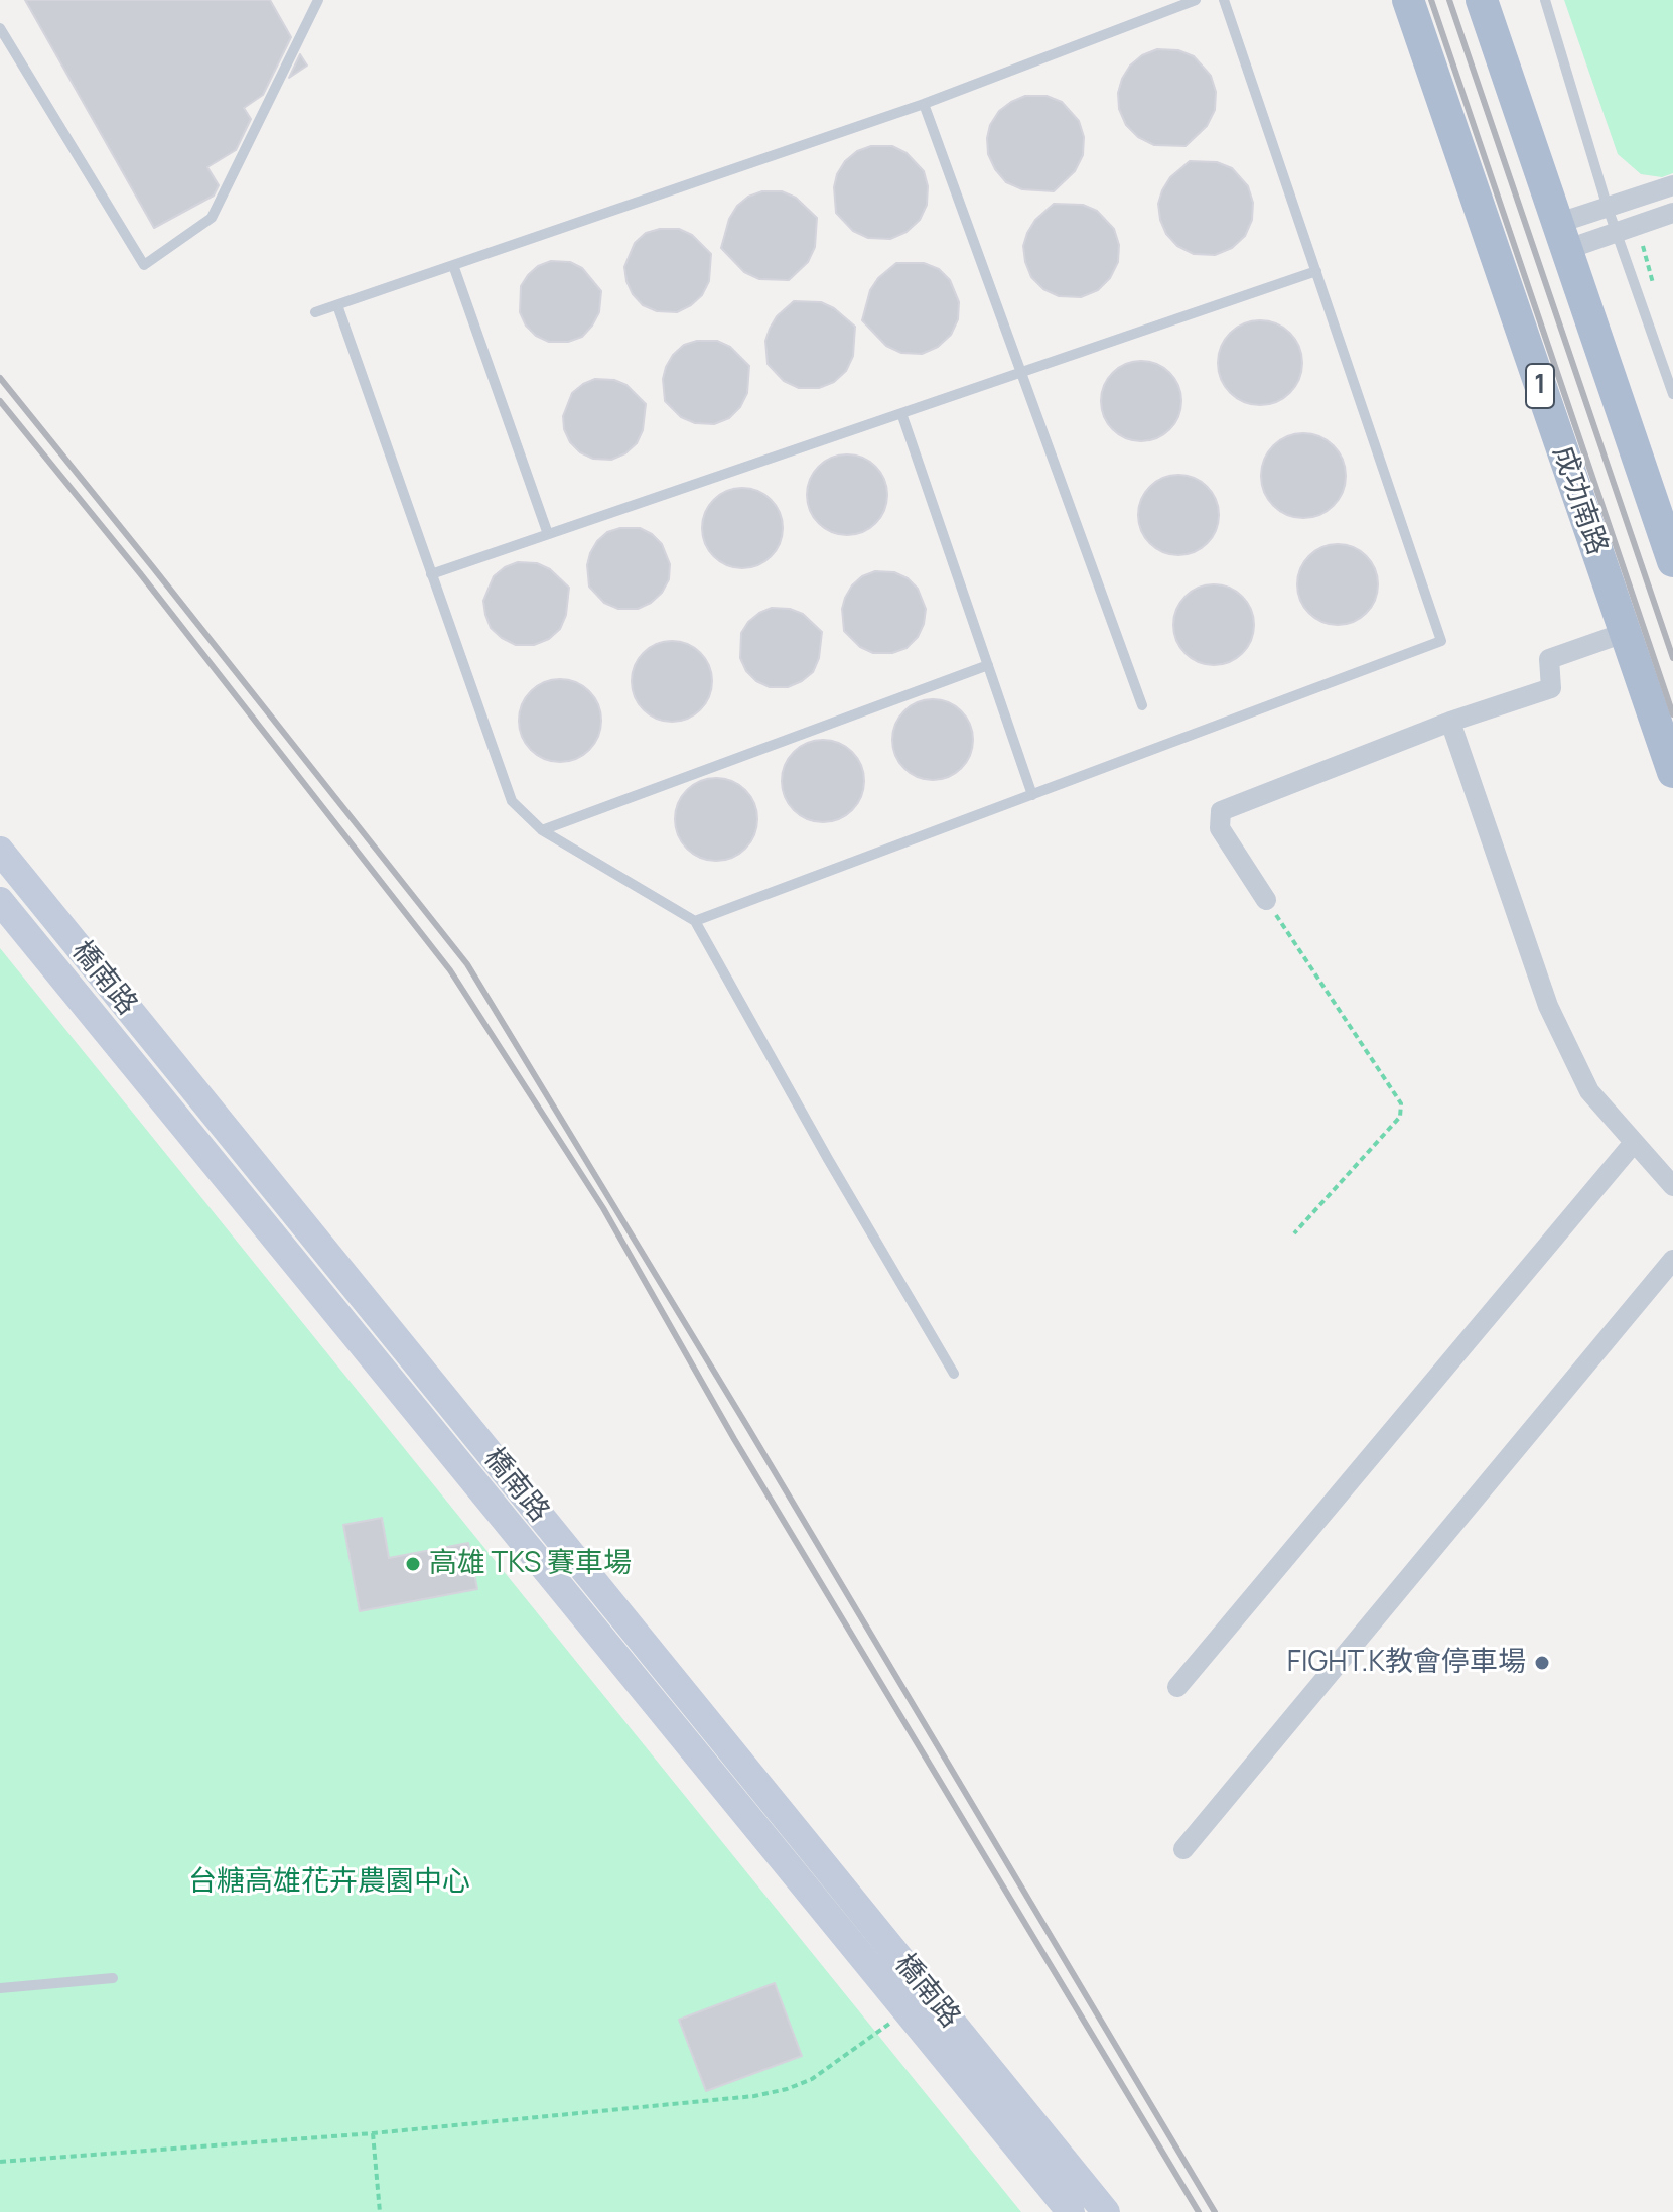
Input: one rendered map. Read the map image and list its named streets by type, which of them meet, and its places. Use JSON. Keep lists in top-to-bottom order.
{
  "streets": {
    "main road": ["1", "成功南路"],
    "street": ["橋南路"]
  },
  "parks": ["台糖高雄花卉農園中心"],
  "places": ["高雄 TKS 賽車場", "FIGHT.K教會停車場"]
}
